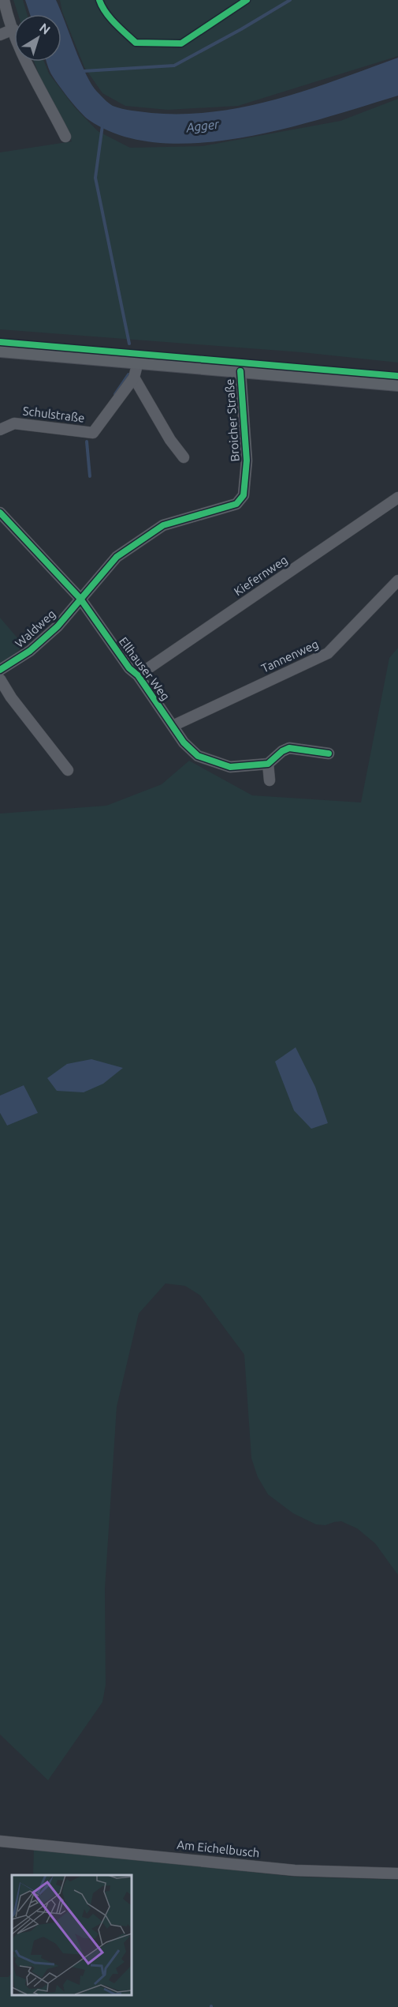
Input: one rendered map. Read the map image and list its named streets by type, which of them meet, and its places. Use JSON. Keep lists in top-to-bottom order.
{
  "streets": {
    "street": [
      "Schulstraße",
      "Broicher Straße",
      "Kiefernweg",
      "Waldweg",
      "Tannenweg",
      "Ellhauser Weg",
      "Am Eichelbusch"
    ]
  },
  "crossings": [
    ["Broicher Straße", "Waldweg"],
    ["Broicher Straße", "Ellhauser Weg"],
    ["Kiefernweg", "Ellhauser Weg"],
    ["Waldweg", "Ellhauser Weg"],
    ["Tannenweg", "Ellhauser Weg"]
  ],
  "water": ["Agger"],
  "north": "top right"
}
